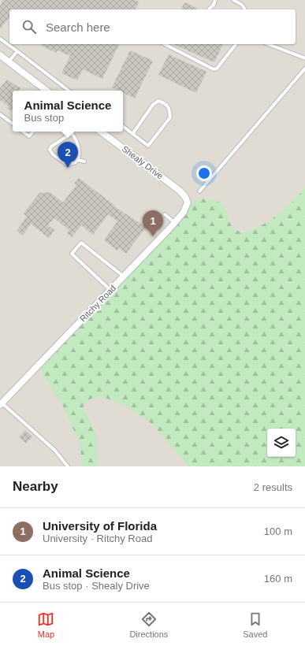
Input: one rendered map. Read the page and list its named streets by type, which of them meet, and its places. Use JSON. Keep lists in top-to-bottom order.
{
  "streets": {
    "street": ["Shealy Drive", "Ritchy Road"]
  },
  "crossings": [
    ["Shealy Drive", "Ritchy Road"]
  ],
  "page": {
    "search": "Search here",
    "popup": ["Animal Science", "Bus stop"],
    "pins": ["2", "1"],
    "heading": ["Nearby", "2 results"],
    "list": [
      {
        "mark": "1",
        "name": "University of Florida",
        "note": "University · Ritchy Road",
        "value": "100 m"
      },
      {
        "mark": "2",
        "name": "Animal Science",
        "note": "Bus stop · Shealy Drive",
        "value": "160 m"
      }
    ],
    "nav": ["Map", "Directions", "Saved"]
  }
}
